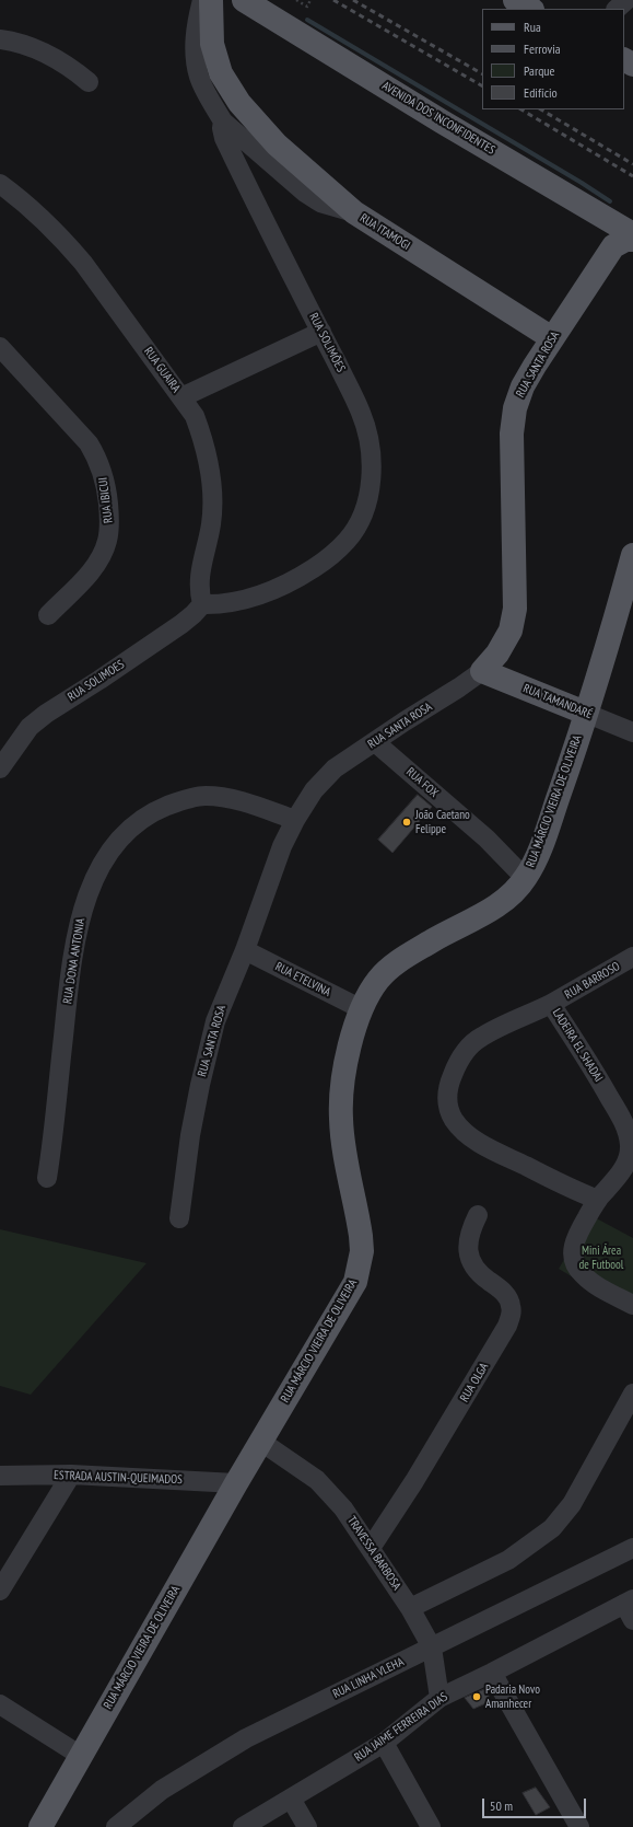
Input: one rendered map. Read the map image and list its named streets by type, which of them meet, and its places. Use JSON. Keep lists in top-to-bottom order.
{
  "streets": {
    "main road": [
      "AVENIDA DOS INCONFIDENTES",
      "RUA ITAMOGI",
      "RUA SANTA ROSA",
      "RUA TAMANDARÉ",
      "RUA MÁRCIO VIEIRA DE OLIVEIRA"
    ],
    "street": [
      "RUA SOLIMÕES",
      "RUA GUAIRA",
      "RUA IBICUI",
      "RUA SOLIMOES",
      "RUA FOX",
      "RUA DONA ANTONIA",
      "RUA ETELVINA",
      "RUA BARROSO",
      "LADEIRA EL SHADAI",
      "RUA OLGA",
      "ESTRADA AUSTIN-QUEIMADOS",
      "TRAVESSA BARBOSA",
      "RUA LINHA VLEHA",
      "RUA JAIME FERREIRA DIAS"
    ]
  },
  "crossings": [
    ["AVENIDA DOS INCONFIDENTES", "RUA SANTA ROSA"],
    ["RUA ITAMOGI", "RUA SOLIMÕES"],
    ["RUA ITAMOGI", "RUA SANTA ROSA"],
    ["RUA SOLIMÕES", "RUA GUAIRA"],
    ["RUA SOLIMÕES", "RUA SOLIMOES"],
    ["RUA SANTA ROSA", "RUA TAMANDARÉ"],
    ["RUA SANTA ROSA", "RUA FOX"],
    ["RUA SANTA ROSA", "RUA DONA ANTONIA"],
    ["RUA SANTA ROSA", "RUA ETELVINA"],
    ["RUA GUAIRA", "RUA SOLIMOES"],
    ["RUA TAMANDARÉ", "RUA MÁRCIO VIEIRA DE OLIVEIRA"],
    ["RUA FOX", "RUA MÁRCIO VIEIRA DE OLIVEIRA"],
    ["RUA MÁRCIO VIEIRA DE OLIVEIRA", "RUA ETELVINA"],
    ["RUA MÁRCIO VIEIRA DE OLIVEIRA", "ESTRADA AUSTIN-QUEIMADOS"],
    ["RUA MÁRCIO VIEIRA DE OLIVEIRA", "TRAVESSA BARBOSA"],
    ["RUA BARROSO", "LADEIRA EL SHADAI"],
    ["RUA OLGA", "TRAVESSA BARBOSA"],
    ["TRAVESSA BARBOSA", "RUA LINHA VLEHA"],
    ["TRAVESSA BARBOSA", "RUA JAIME FERREIRA DIAS"]
  ],
  "parks": ["Mini Área de Futbool"],
  "places": ["João Caetano Felippe", "Padaria Novo Amanhecer"],
  "legend": [
    "Rua",
    "Ferrovia",
    "Parque",
    "Edifício"
  ],
  "scale_bar": "50 m"
}
